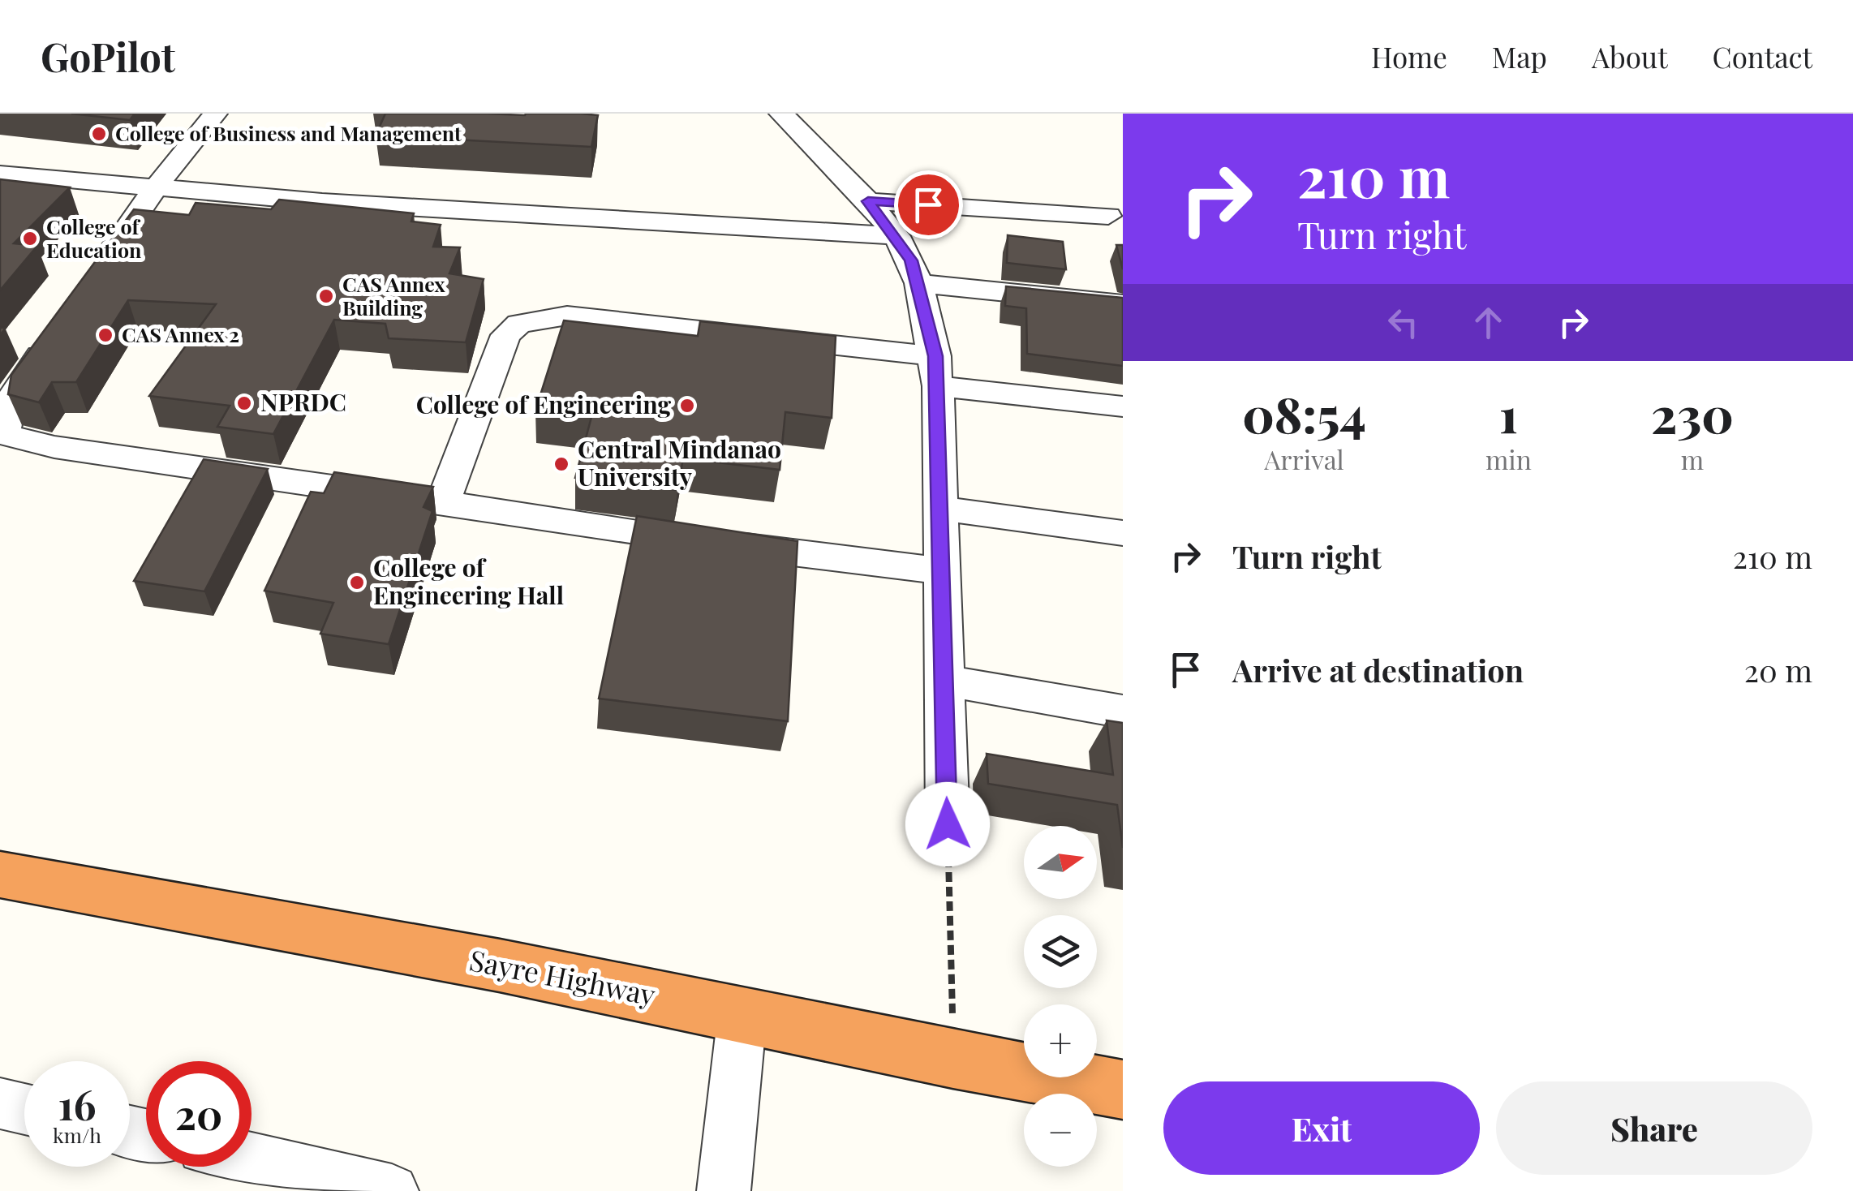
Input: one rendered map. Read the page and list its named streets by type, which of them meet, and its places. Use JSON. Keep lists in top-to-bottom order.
{
  "streets": {
    "highway": ["Sayre Highway"]
  },
  "places": [
    "College of Business and Management",
    "College of Education",
    "CAS Annex Building",
    "CAS Annex 2",
    "NPRDC",
    "College of Engineering",
    "Central Mindanao University",
    "College of Engineering Hall"
  ],
  "north": "right",
  "page": {
    "header": "GoPilot",
    "nav": [
      "Home",
      "Map",
      "About",
      "Contact"
    ],
    "turn": ["210 m", "Turn right"],
    "eta": [
      "08:54",
      "Arrival",
      "1",
      "min",
      "230",
      "m"
    ],
    "list": [
      {
        "name": "Turn right",
        "value": "210 m"
      },
      {
        "name": "Arrive at destination",
        "value": "20 m"
      }
    ],
    "map_buttons": ["+", "−"],
    "speed": "16 km/h",
    "limit": "20",
    "buttons": ["Exit", "Share"]
  }
}
